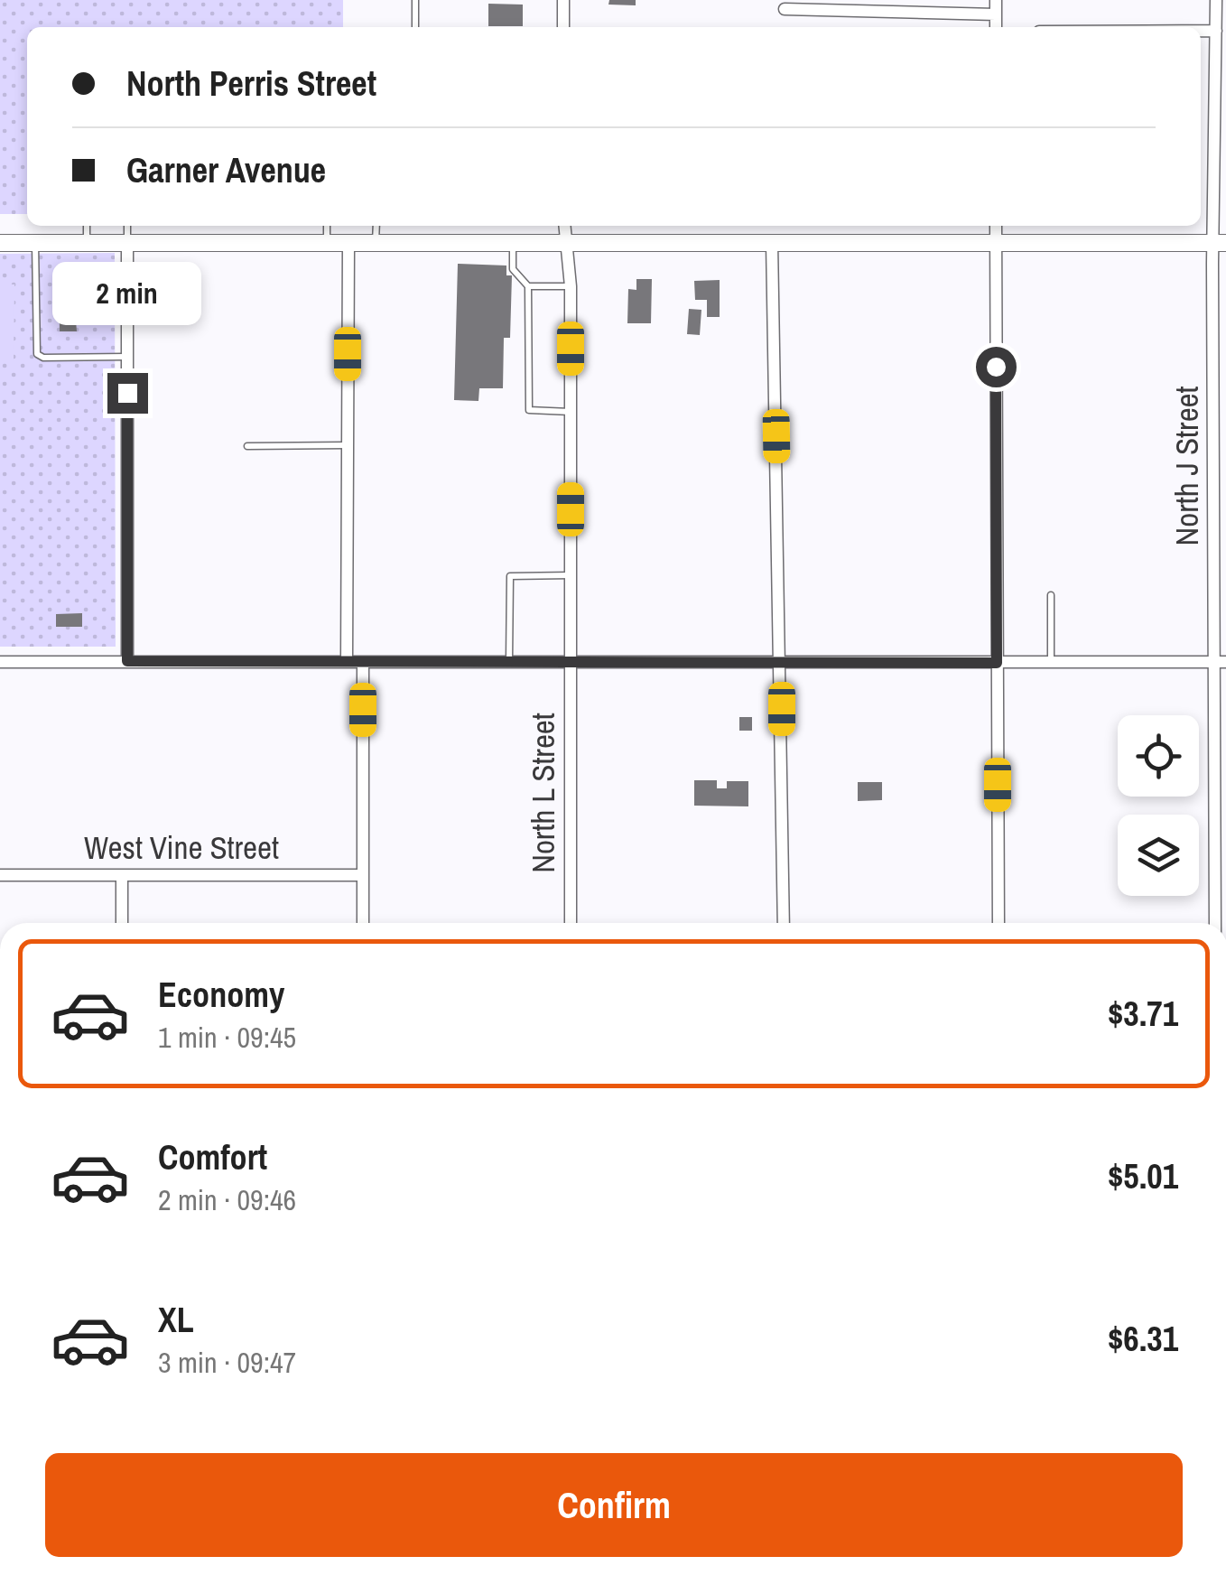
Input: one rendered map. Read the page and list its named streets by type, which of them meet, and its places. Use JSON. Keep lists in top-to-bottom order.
{
  "streets": {
    "street": ["North J Street", "North L Street", "West Vine Street"]
  },
  "page": {
    "banner": ["North Perris Street", "Garner Avenue"],
    "bubble": "2 min",
    "list": [
      {
        "name": "Economy",
        "note": "1 min · 09:45",
        "value": "$3.71"
      },
      {
        "name": "Comfort",
        "note": "2 min · 09:46",
        "value": "$5.01"
      },
      {
        "name": "XL",
        "note": "3 min · 09:47",
        "value": "$6.31"
      }
    ],
    "buttons": "Confirm"
  }
}
